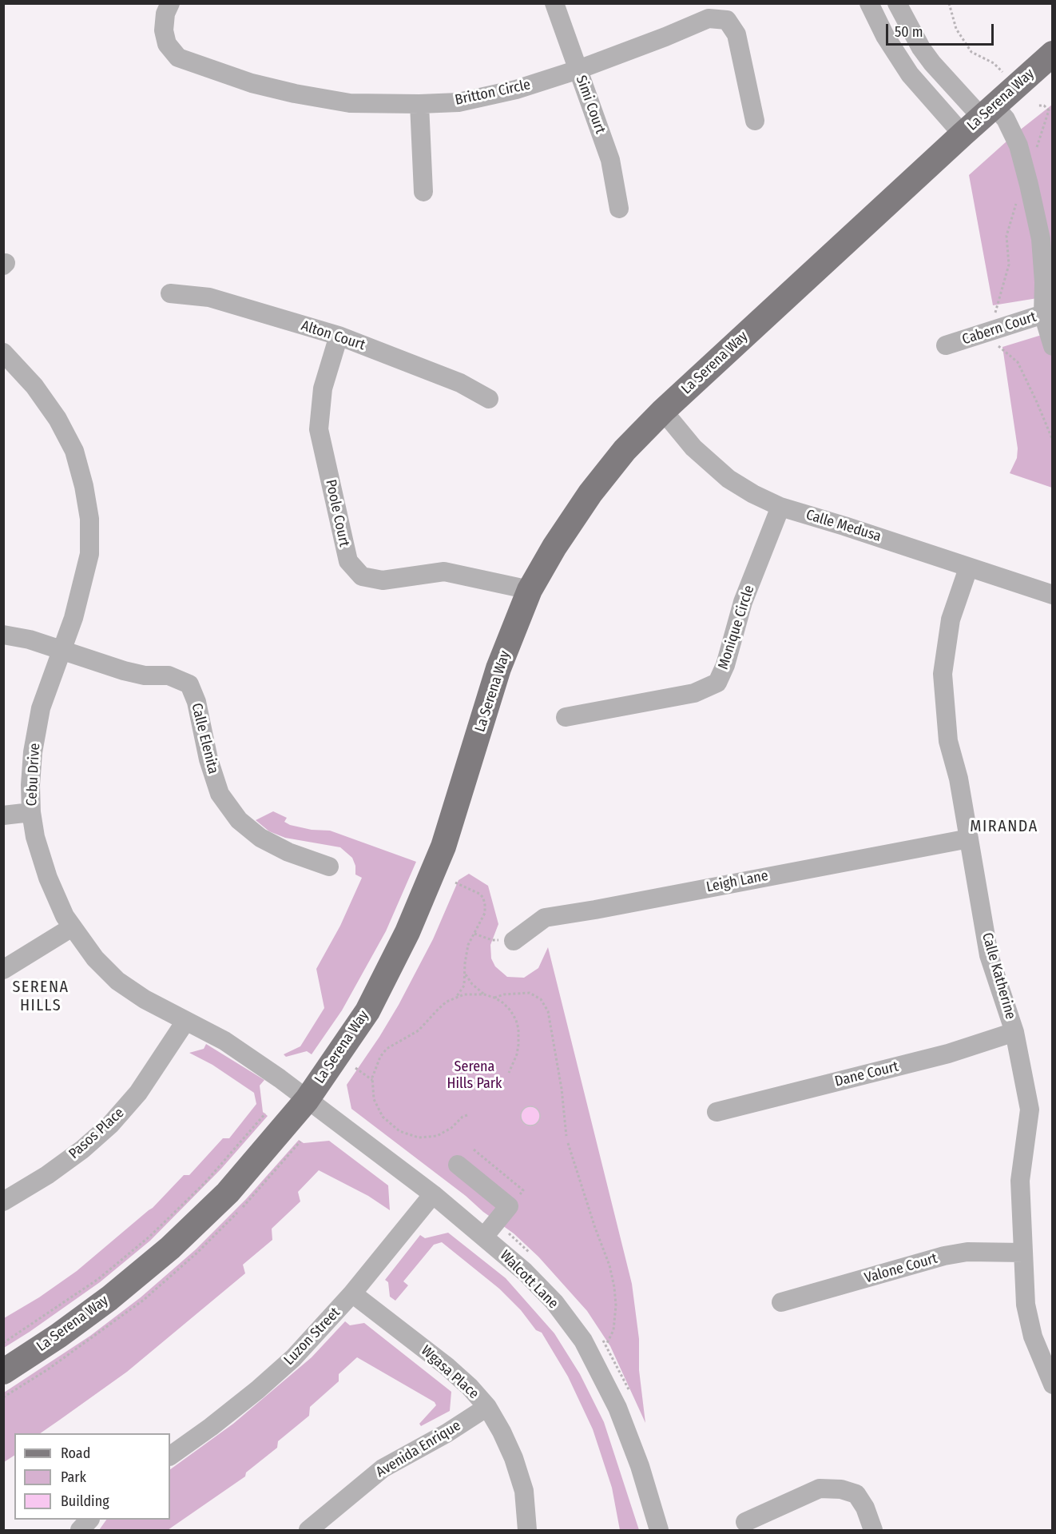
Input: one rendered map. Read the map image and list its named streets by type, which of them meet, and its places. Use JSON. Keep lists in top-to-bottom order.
{
  "streets": {
    "main road": ["La Serena Way"],
    "street": [
      "Britton Circle",
      "Simi Court",
      "Cabern Court",
      "Alton Court",
      "Poole Court",
      "Calle Medusa",
      "Monique Circle",
      "Calle Elenita",
      "Cebu Drive",
      "Leigh Lane",
      "Calle Katherine",
      "Dane Court",
      "Pasos Place",
      "Valone Court",
      "Walcott Lane",
      "Luzon Street",
      "Wgasa Place",
      "Avenida Enrique"
    ]
  },
  "crossings": [
    ["Britton Circle", "Simi Court"],
    ["La Serena Way", "Poole Court"],
    ["La Serena Way", "Calle Medusa"],
    ["La Serena Way", "Cebu Drive"],
    ["La Serena Way", "Walcott Lane"],
    ["Alton Court", "Poole Court"],
    ["Calle Medusa", "Monique Circle"],
    ["Calle Medusa", "Calle Katherine"],
    ["Calle Elenita", "Cebu Drive"],
    ["Cebu Drive", "Pasos Place"],
    ["Cebu Drive", "Walcott Lane"],
    ["Leigh Lane", "Calle Katherine"],
    ["Calle Katherine", "Dane Court"],
    ["Calle Katherine", "Valone Court"],
    ["Walcott Lane", "Luzon Street"],
    ["Luzon Street", "Wgasa Place"],
    ["Wgasa Place", "Avenida Enrique"]
  ],
  "districts": ["MIRANDA", "SERENA HILLS"],
  "parks": ["Serena Hills Park"],
  "legend": ["Road", "Park", "Building"],
  "scale_bar": "50 m"
}
